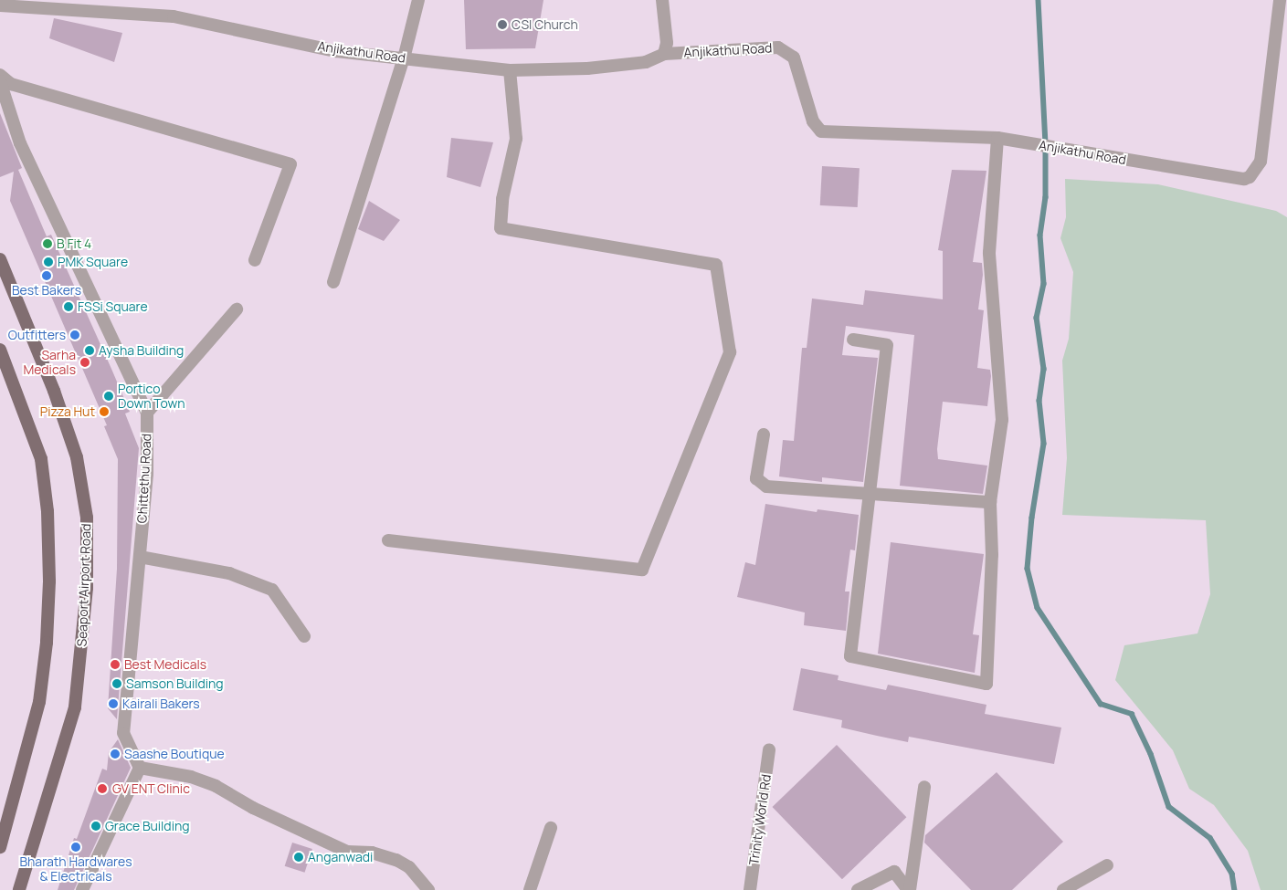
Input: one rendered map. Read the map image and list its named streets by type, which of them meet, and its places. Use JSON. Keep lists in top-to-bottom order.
{
  "streets": {
    "main road": ["Seaport Airport Road"],
    "street": ["Anjikathu Road", "Chittethu Road", "Trinity World Rd"]
  },
  "places": [
    "CSI Church",
    "B Fit 4",
    "PMK Square",
    "Best Bakers",
    "FSSi Square",
    "Outfitters",
    "Aysha Building",
    "Sarha Medicals",
    "Portico Down Town",
    "Pizza Hut",
    "Best Medicals",
    "Samson Building",
    "Kairali Bakers",
    "Saashe Boutique",
    "GV ENT Clinic",
    "Grace Building",
    "Bharath Hardwares & Electricals",
    "Anganwadi"
  ]
}
